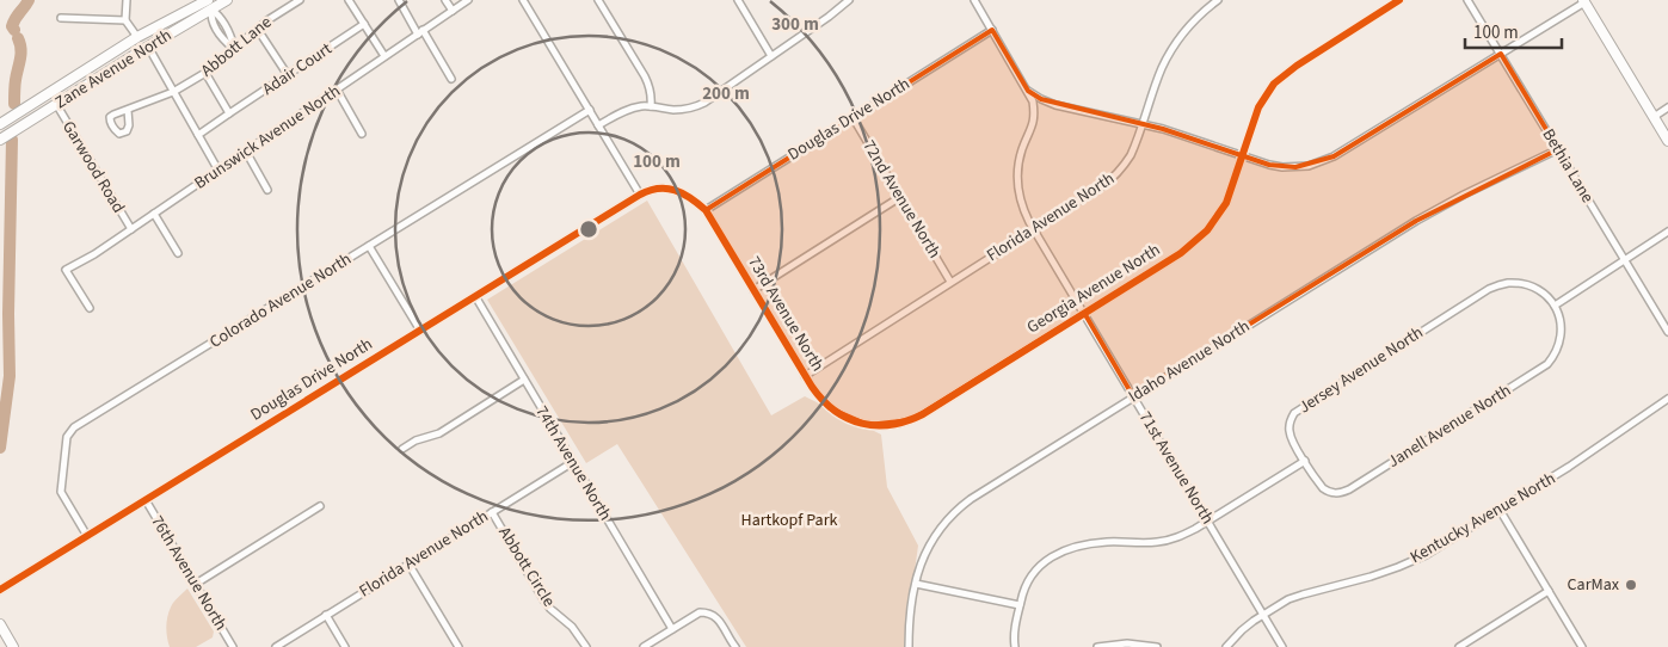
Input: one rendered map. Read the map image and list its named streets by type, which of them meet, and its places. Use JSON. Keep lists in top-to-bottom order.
{
  "streets": {
    "street": [
      "Abbott Lane",
      "Zane Avenue North",
      "Adair Court",
      "Douglas Drive North",
      "Brunswick Avenue North",
      "Bethia Lane",
      "Garwood Road",
      "72nd Avenue North",
      "Florida Avenue North",
      "Georgia Avenue North",
      "Colorado Avenue North",
      "73rd Avenue North",
      "Idaho Avenue North",
      "Jersey Avenue North",
      "Janell Avenue North",
      "74th Avenue North",
      "71st Avenue North",
      "Kentucky Avenue North",
      "Abbott Circle",
      "76th Avenue North"
    ]
  },
  "crossings": [
    ["Zane Avenue North", "Garwood Road"],
    ["Douglas Drive North", "72nd Avenue North"],
    ["Douglas Drive North", "Colorado Avenue North"],
    ["Douglas Drive North", "73rd Avenue North"],
    ["Douglas Drive North", "74th Avenue North"],
    ["Douglas Drive North", "71st Avenue North"],
    ["Douglas Drive North", "76th Avenue North"],
    ["Brunswick Avenue North", "Garwood Road"],
    ["Bethia Lane", "Idaho Avenue North"],
    ["72nd Avenue North", "Florida Avenue North"],
    ["Florida Avenue North", "73rd Avenue North"],
    ["Florida Avenue North", "74th Avenue North"],
    ["Florida Avenue North", "71st Avenue North"],
    ["Florida Avenue North", "Abbott Circle"],
    ["Georgia Avenue North", "73rd Avenue North"],
    ["Georgia Avenue North", "71st Avenue North"],
    ["Idaho Avenue North", "71st Avenue North"],
    ["Jersey Avenue North", "Janell Avenue North"],
    ["71st Avenue North", "Kentucky Avenue North"]
  ],
  "parks": ["Hartkopf Park"],
  "places": ["CarMax"],
  "scale_bar": "100 m",
  "rings": ["300 m", "200 m", "100 m"]
}
